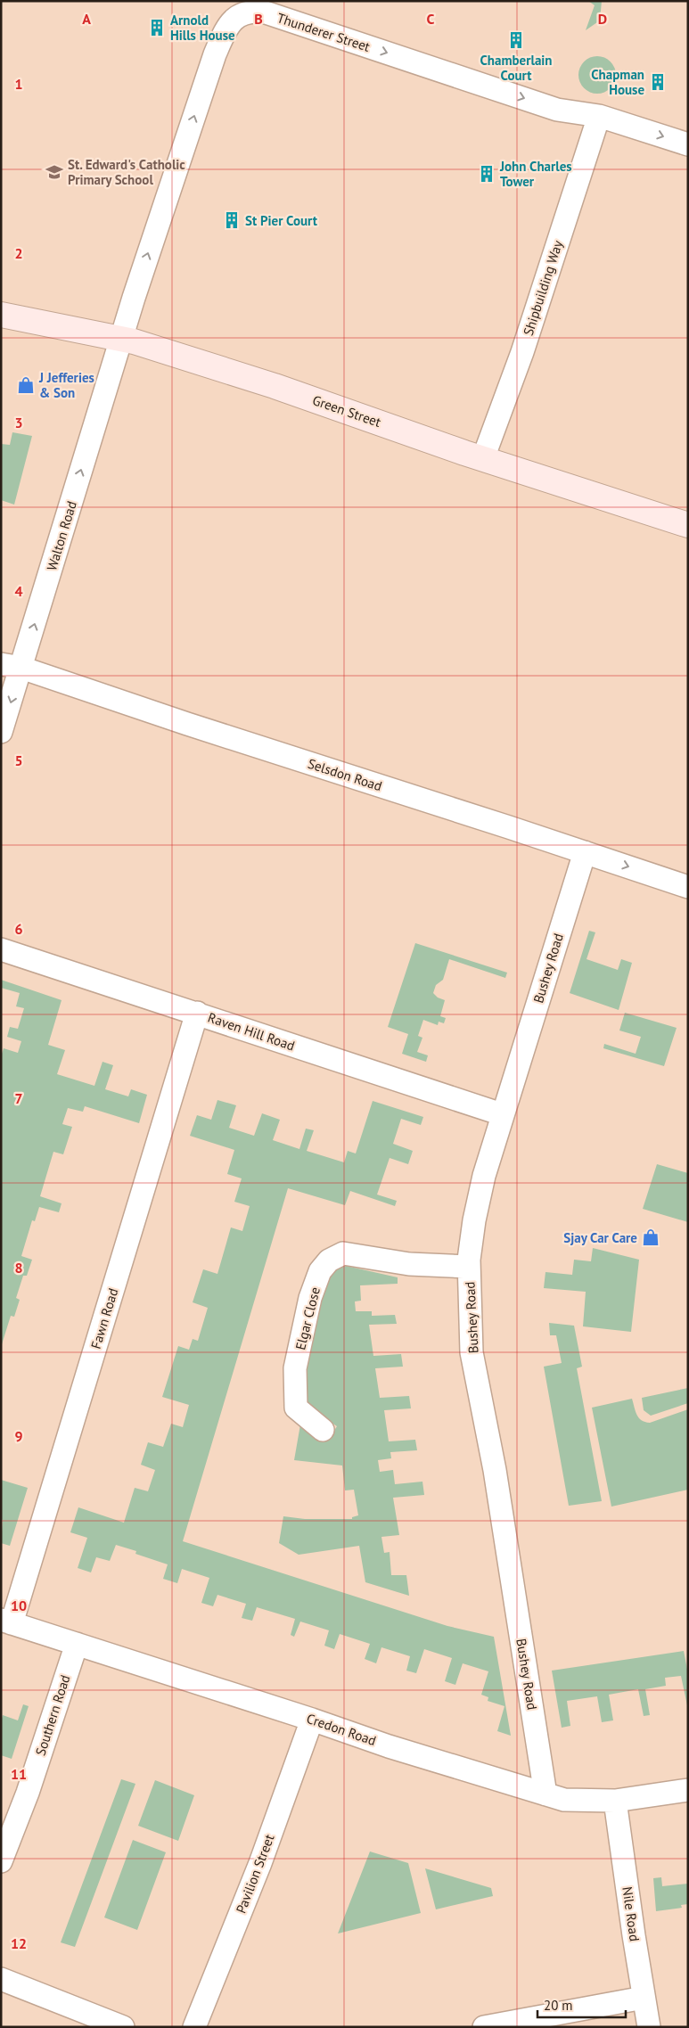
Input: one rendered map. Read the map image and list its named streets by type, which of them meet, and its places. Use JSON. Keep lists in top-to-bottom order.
{
  "streets": {
    "main road": ["Green Street"],
    "street": [
      "Thunderer Street",
      "Shipbuilding Way",
      "Walton Road",
      "Selsdon Road",
      "Bushey Road",
      "Raven Hill Road",
      "Fawn Road",
      "Elgar Close",
      "Southern Road",
      "Credon Road",
      "Pavilion Street",
      "Nile Road"
    ]
  },
  "crossings": [
    ["Thunderer Street", "Shipbuilding Way"],
    ["Thunderer Street", "Green Street"],
    ["Thunderer Street", "Walton Road"],
    ["Shipbuilding Way", "Green Street"],
    ["Green Street", "Walton Road"],
    ["Walton Road", "Selsdon Road"],
    ["Selsdon Road", "Bushey Road"],
    ["Bushey Road", "Raven Hill Road"],
    ["Bushey Road", "Elgar Close"],
    ["Bushey Road", "Credon Road"],
    ["Raven Hill Road", "Fawn Road"],
    ["Fawn Road", "Credon Road"],
    ["Southern Road", "Credon Road"],
    ["Credon Road", "Pavilion Street"],
    ["Credon Road", "Nile Road"]
  ],
  "places": {
    "building": [
      "Arnold Hills House",
      "Chamberlain Court",
      "Chapman House",
      "John Charles Tower",
      "St Pier Court"
    ],
    "school or university": ["St. Edward's Catholic Primary School"],
    "shop": ["J Jefferies & Son", "Sjay Car Care"]
  },
  "scale_bar": "20 m",
  "grid": {
    "columns": [
      "A",
      "B",
      "C",
      "D"
    ],
    "rows": [
      "1",
      "2",
      "3",
      "4",
      "5",
      "6",
      "7",
      "8",
      "9",
      "10",
      "11",
      "12"
    ]
  }
}
